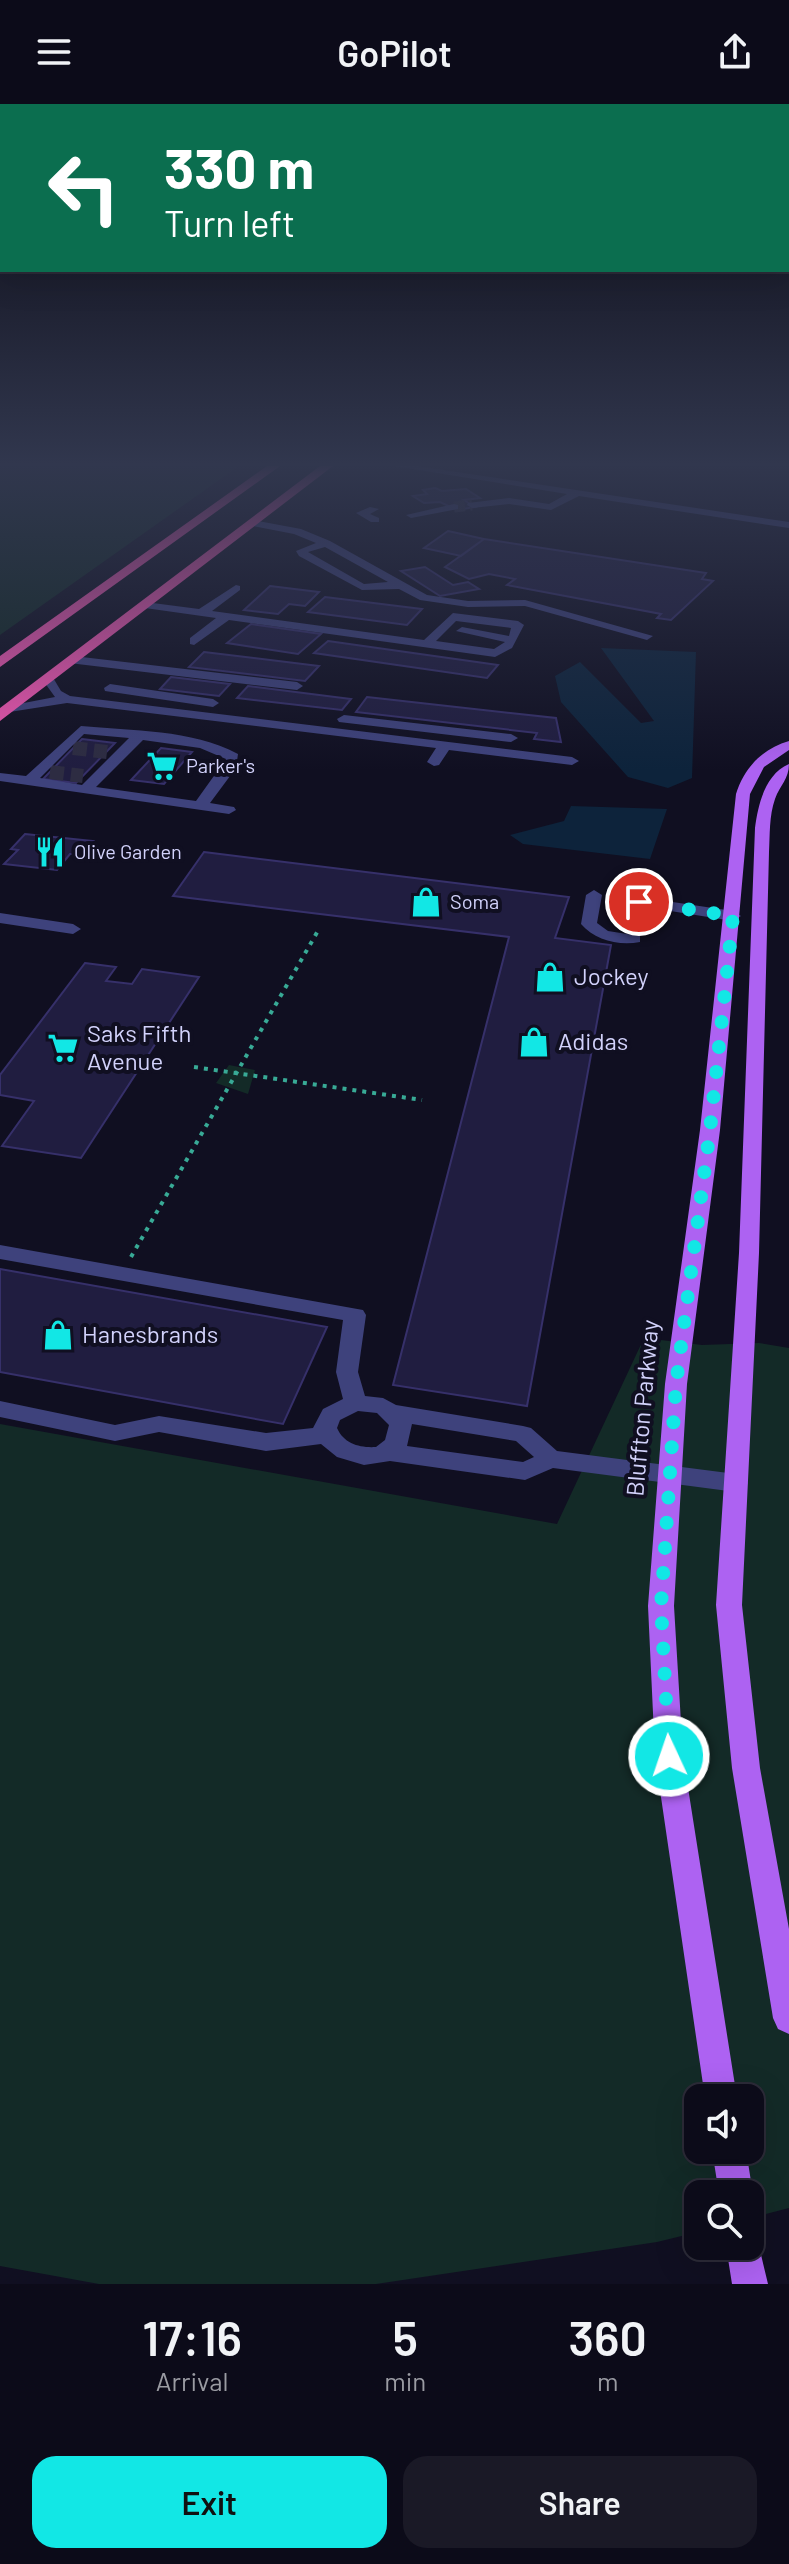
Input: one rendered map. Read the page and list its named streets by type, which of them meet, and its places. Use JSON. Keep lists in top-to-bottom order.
{
  "streets": {
    "main road": ["Bluffton Parkway"]
  },
  "places": {
    "supermarket": ["Parker's", "Saks Fifth Avenue"],
    "restaurant": ["Olive Garden"],
    "shop": [
      "Soma",
      "Jockey",
      "Adidas",
      "Hanesbrands"
    ]
  },
  "page": {
    "header": "GoPilot",
    "turn": ["330 m", "Turn left"],
    "eta": [
      "17:16",
      "Arrival",
      "5",
      "min",
      "360",
      "m"
    ],
    "buttons": ["Exit", "Share"]
  }
}
